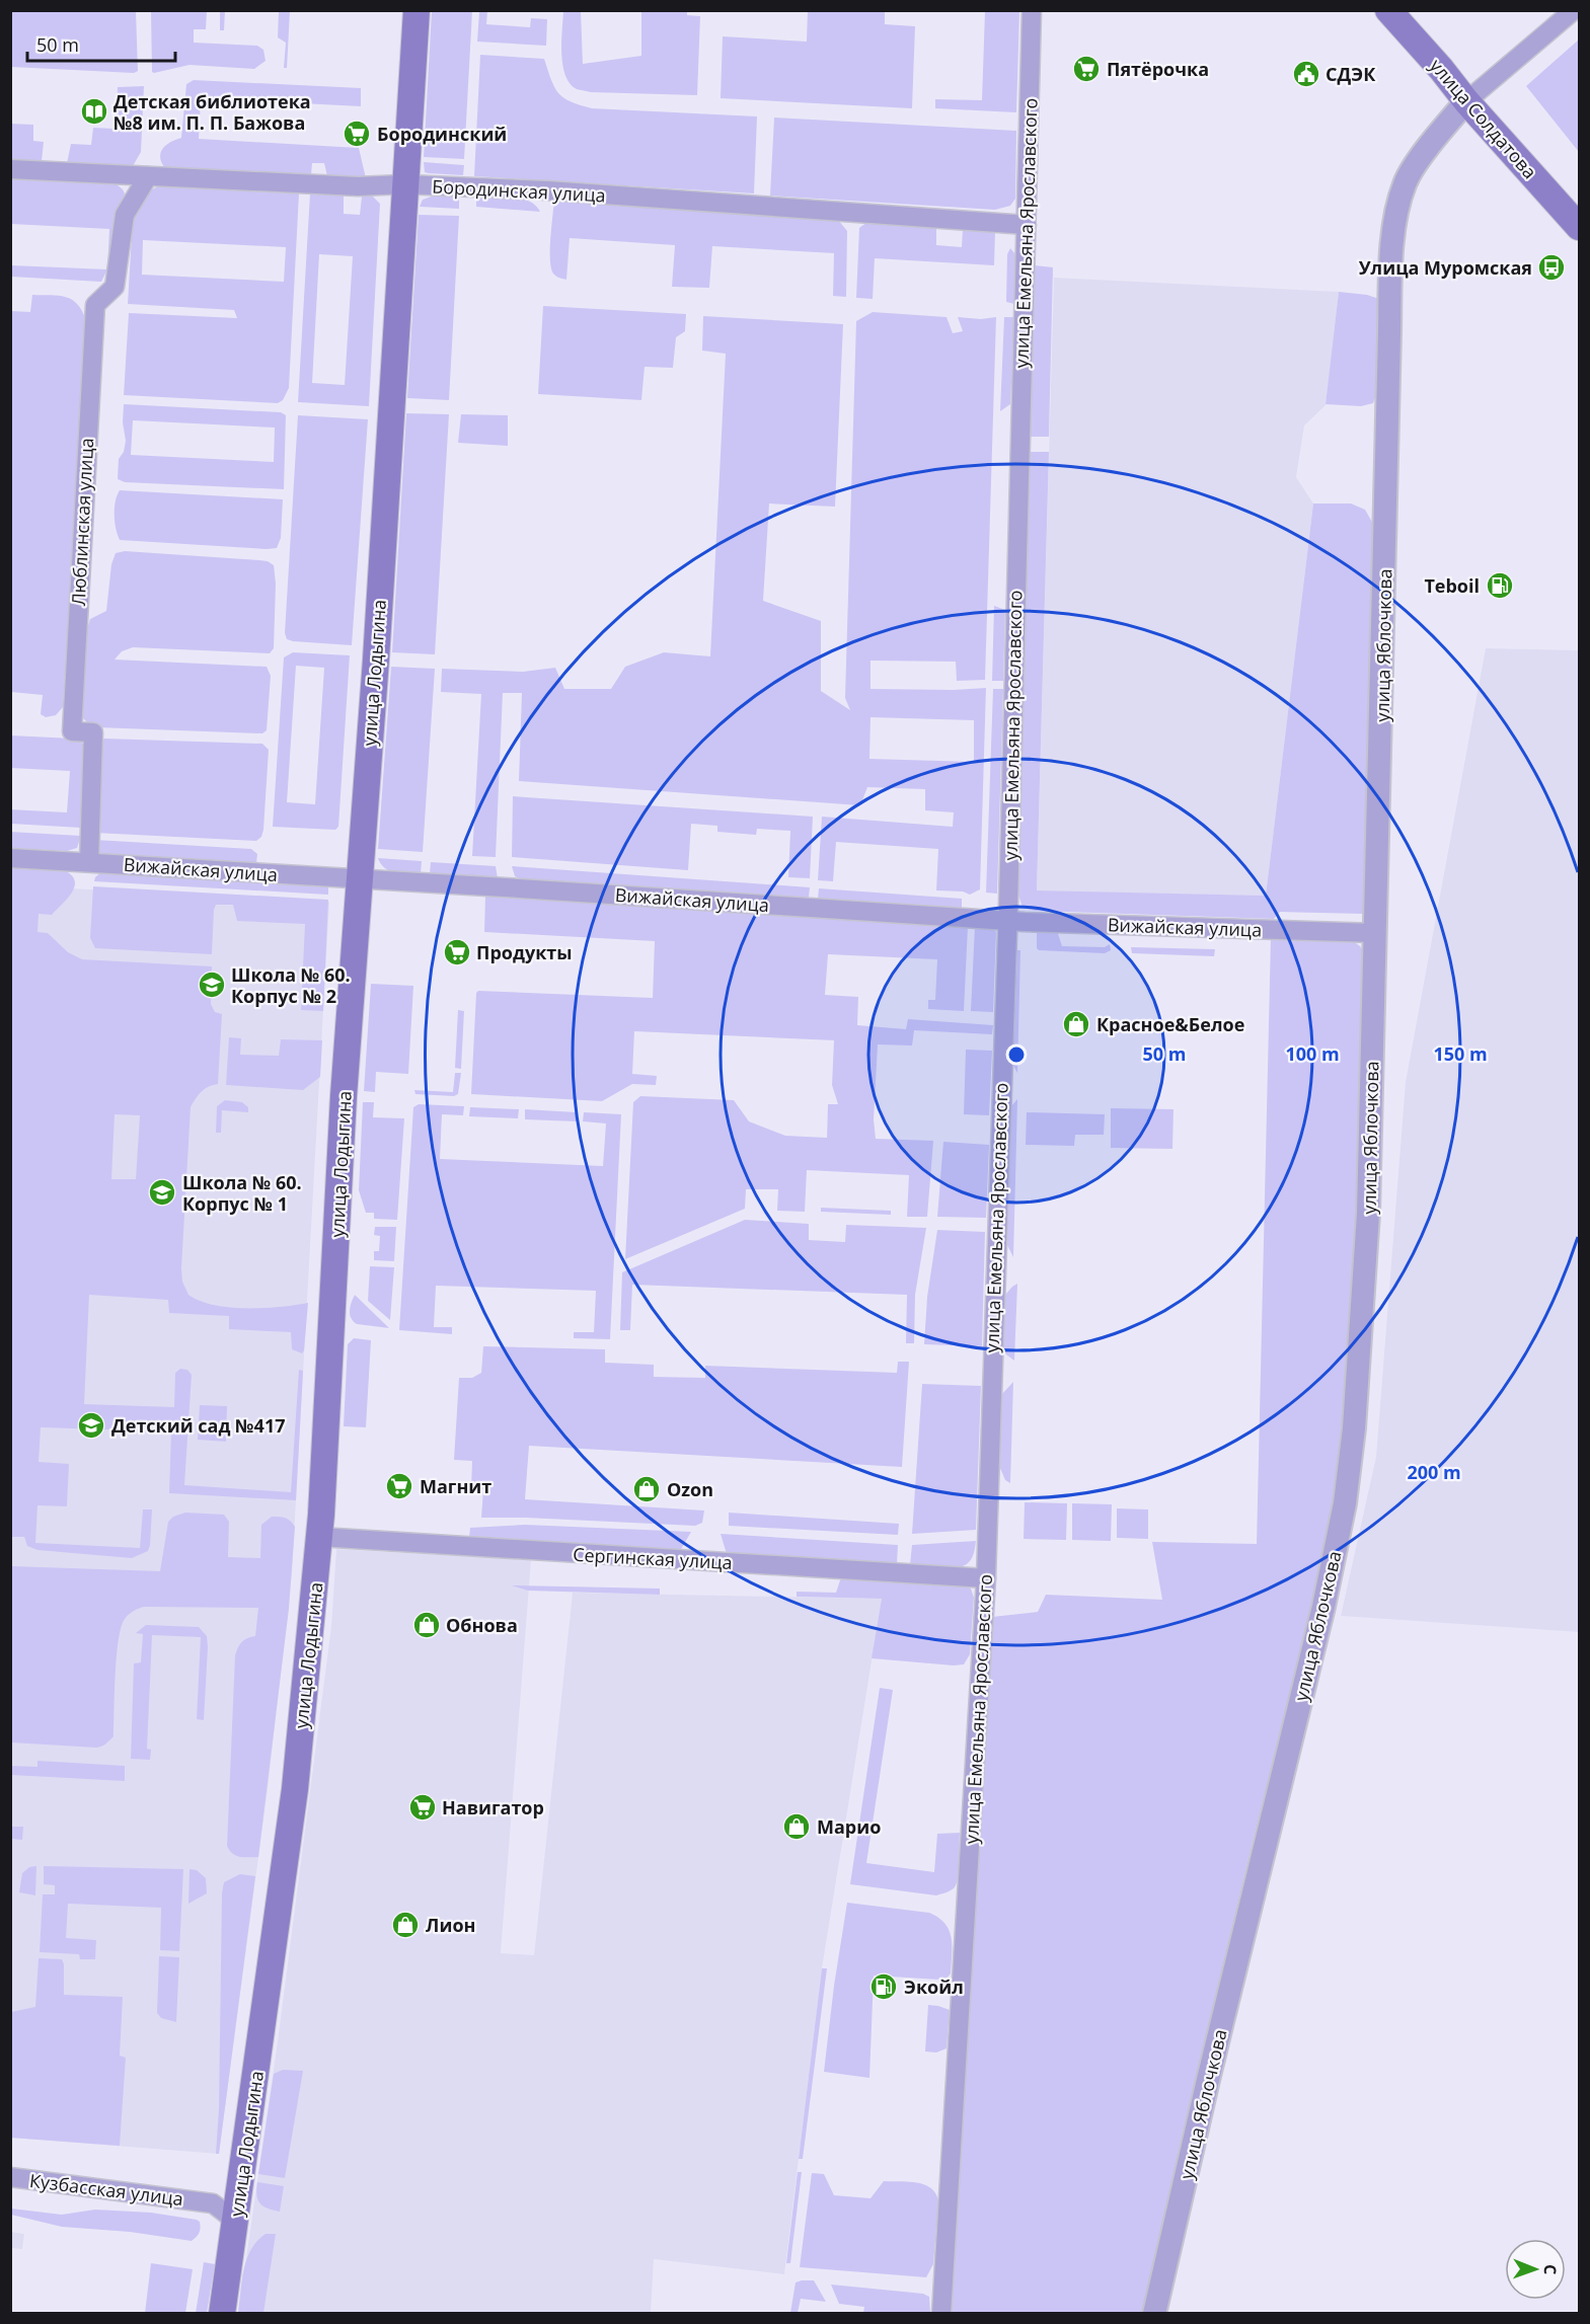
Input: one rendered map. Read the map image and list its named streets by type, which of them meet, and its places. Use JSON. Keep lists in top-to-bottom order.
{
  "streets": {
    "main road": ["улица Солдатова", "улица Лодыгина"],
    "street": [
      "Бородинская улица",
      "улица Емельяна Ярославского",
      "Люблинская улица",
      "улица Яблочкова",
      "Вижайская улица",
      "Сергинская улица",
      "Кузбасская улица"
    ]
  },
  "crossings": [
    ["улица Солдатова", "улица Яблочкова"],
    ["Бородинская улица", "улица Емельяна Ярославского"],
    ["Бородинская улица", "Люблинская улица"],
    ["Бородинская улица", "улица Лодыгина"],
    ["улица Емельяна Ярославского", "Вижайская улица"],
    ["улица Емельяна Ярославского", "Сергинская улица"],
    ["Люблинская улица", "Вижайская улица"],
    ["улица Яблочкова", "Вижайская улица"],
    ["улица Лодыгина", "Вижайская улица"],
    ["улица Лодыгина", "Сергинская улица"],
    ["улица Лодыгина", "Кузбасская улица"]
  ],
  "places": {
    "supermarket": [
      "Пятёрочка",
      "Бородинский",
      "Продукты",
      "Магнит",
      "Навигатор"
    ],
    "public building": ["СДЭК"],
    "library": ["Детская библиотека №8 им. П. П. Бажова"],
    "bus stop": ["Улица Муромская"],
    "fuel station": ["Teboil", "Экойл"],
    "school or university": ["Школа № 60. Корпус № 2", "Школа № 60. Корпус № 1", "Детский сад №417"],
    "shop": [
      "Красное&Белое",
      "Ozon",
      "Обнова",
      "Марио",
      "Лион"
    ]
  },
  "scale_bar": "50 m",
  "north": "right",
  "rings": [
    "50 m",
    "100 m",
    "150 m",
    "200 m"
  ]
}
